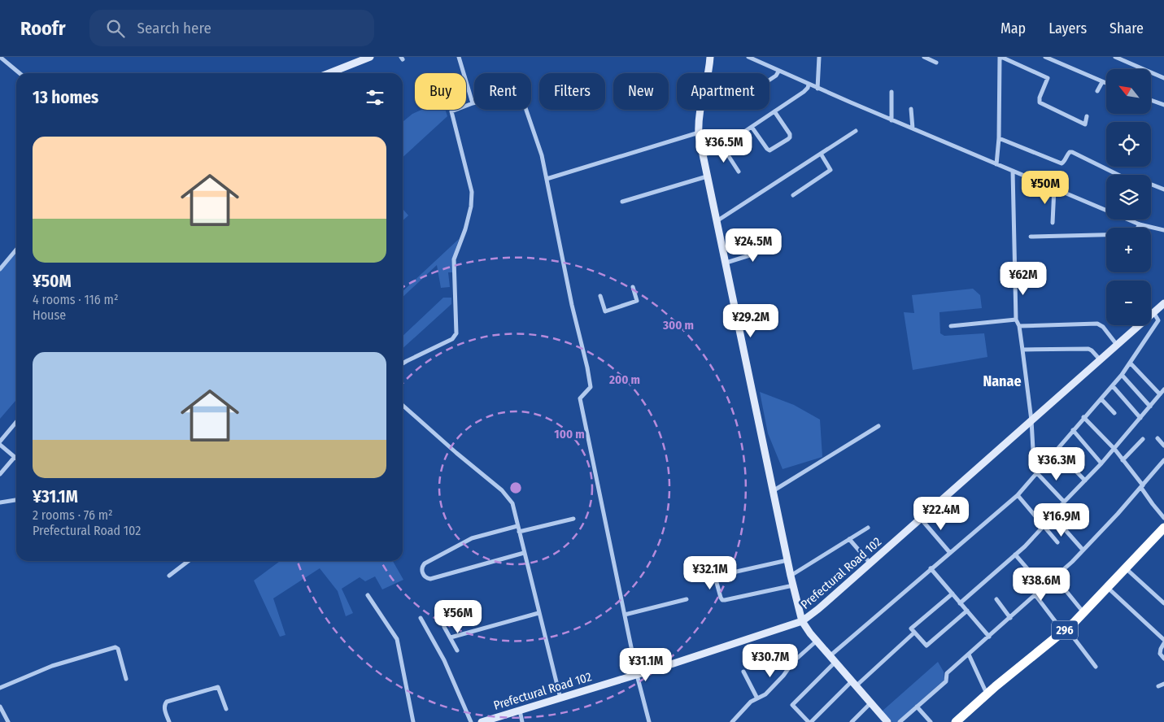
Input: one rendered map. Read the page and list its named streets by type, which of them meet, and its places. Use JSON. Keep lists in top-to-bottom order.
{
  "streets": {
    "highway": ["296"],
    "main road": ["Prefectural Road 102"]
  },
  "districts": ["Nanae"],
  "north": "top left",
  "page": {
    "header": "Roofr",
    "search": "Search here",
    "nav": ["Map", "Layers", "Share"],
    "map_buttons": ["+", "−"],
    "chip": [
      "Buy",
      "Rent",
      "Filters",
      "New",
      "Apartment"
    ],
    "heading": "13 homes",
    "list": [
      {
        "name": "¥50M",
        "note": "4 rooms · 116 m² · House"
      },
      {
        "name": "¥31.1M",
        "note": "2 rooms · 76 m² · Prefectural Road 102"
      }
    ],
    "price": [
      "¥36.5M",
      "¥50M",
      "¥24.5M",
      "¥62M",
      "¥29.2M",
      "¥36.3M",
      "¥22.4M",
      "¥16.9M",
      "¥32.1M",
      "¥38.6M",
      "¥56M",
      "¥30.7M",
      "¥31.1M"
    ]
  },
  "rings": ["300 m", "200 m", "100 m"]
}
